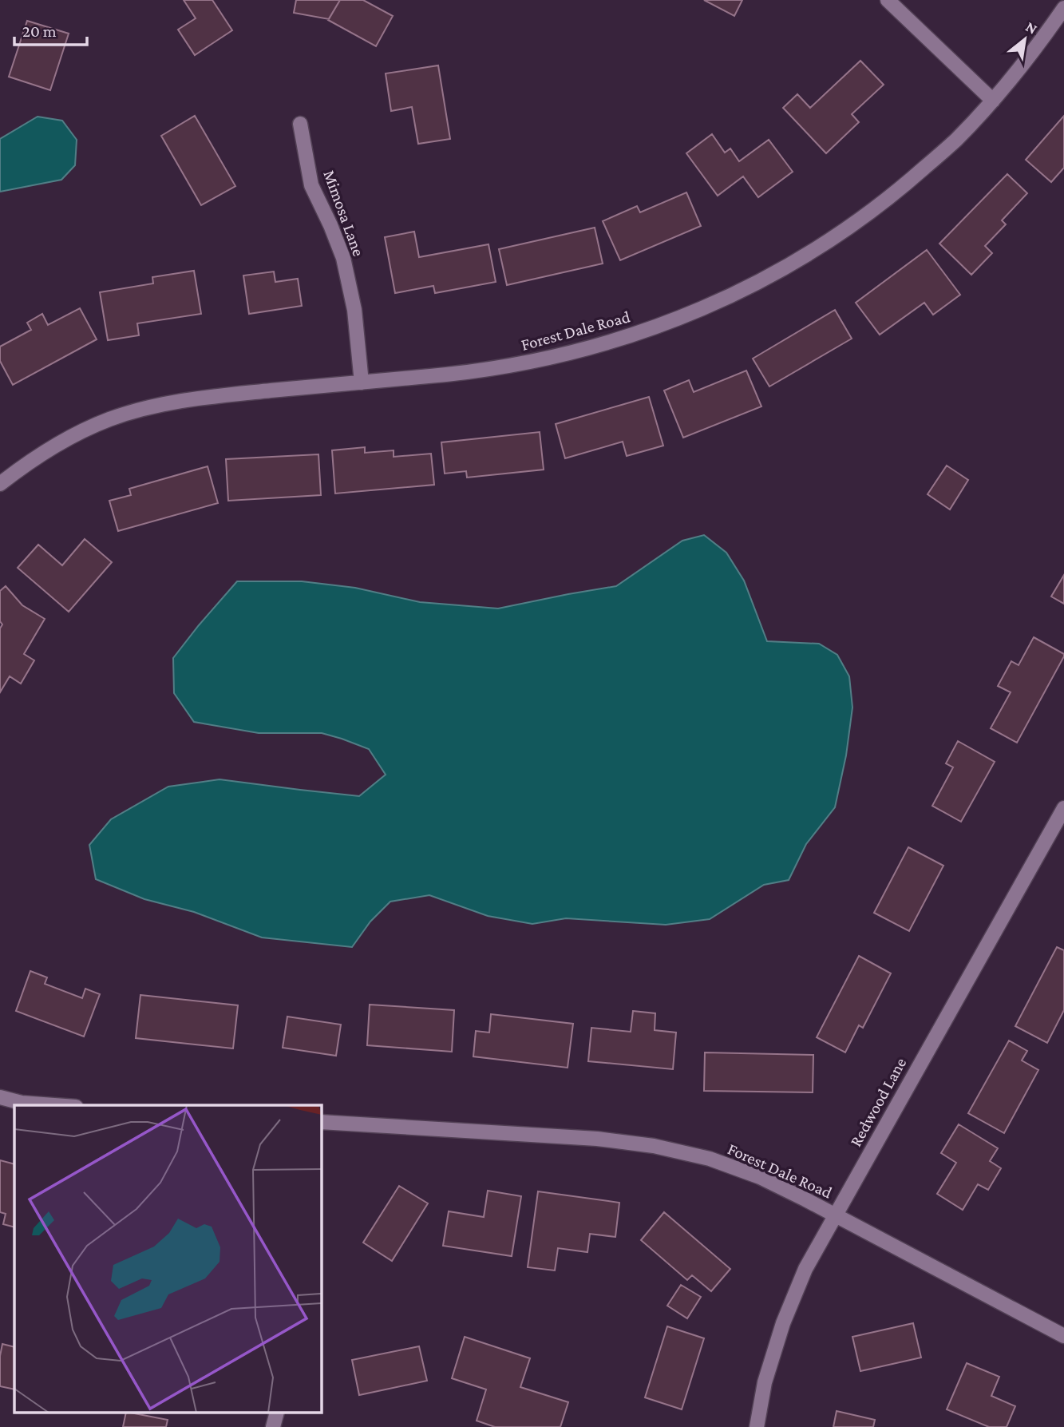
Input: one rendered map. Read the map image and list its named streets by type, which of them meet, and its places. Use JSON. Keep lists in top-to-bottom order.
{
  "streets": {
    "street": ["Mimosa Lane", "Forest Dale Road", "Redwood Lane"]
  },
  "crossings": [
    ["Mimosa Lane", "Forest Dale Road"],
    ["Forest Dale Road", "Redwood Lane"]
  ],
  "scale_bar": "20 m",
  "north": "top right"
}
